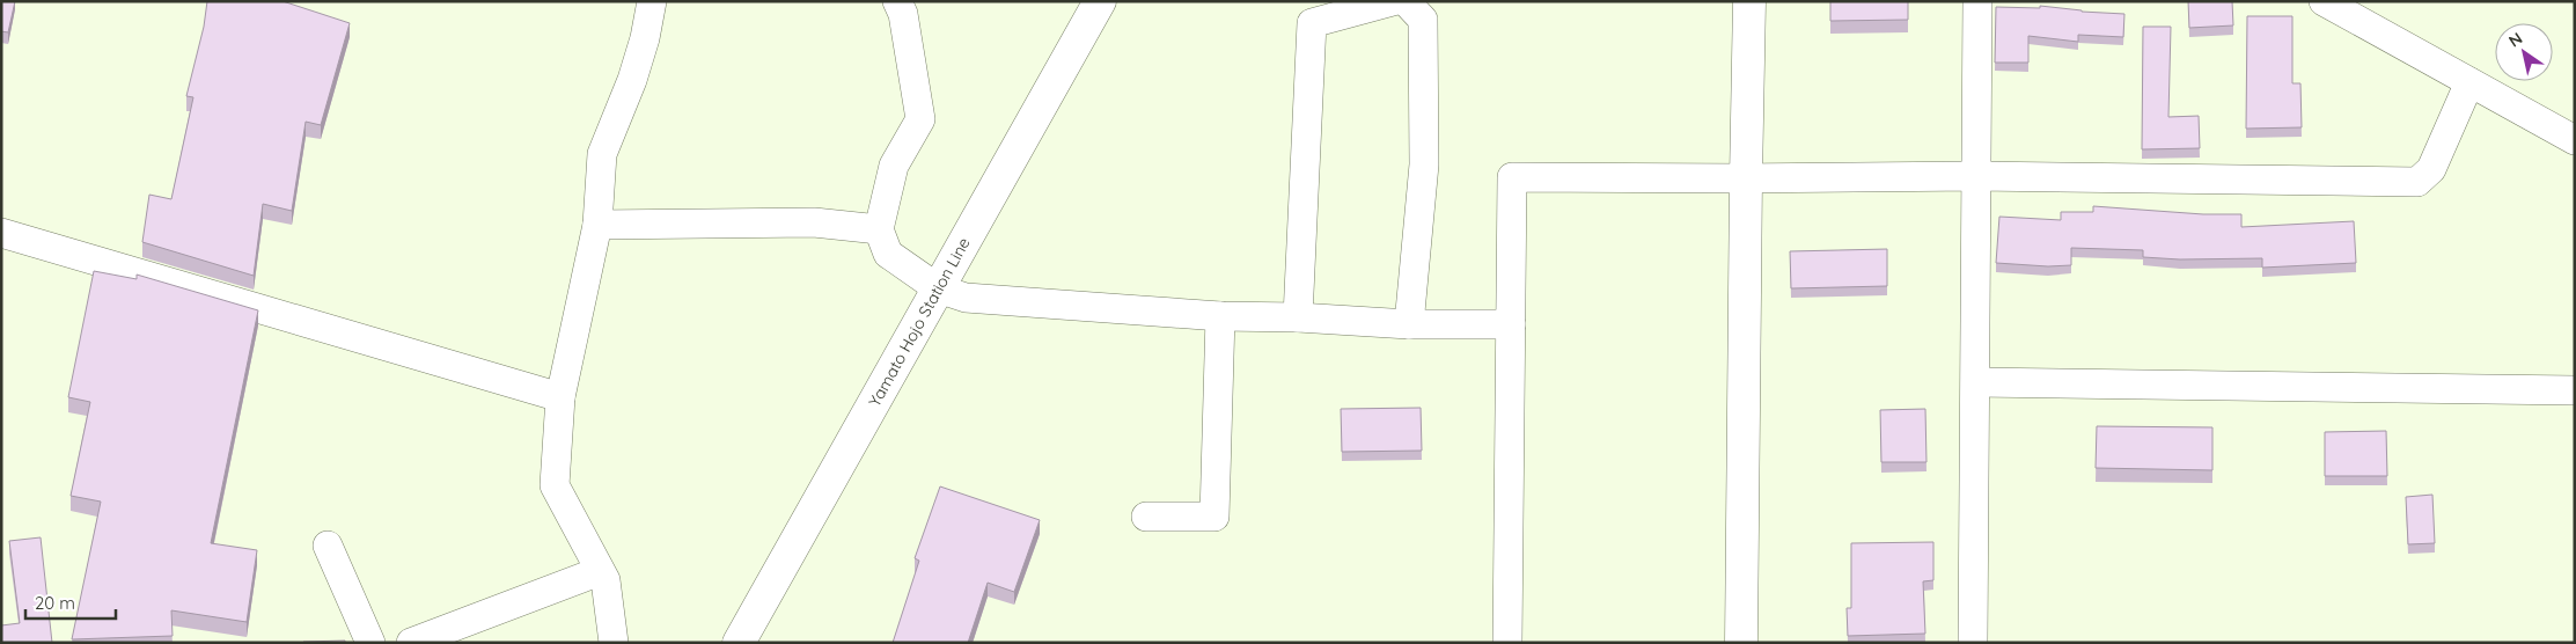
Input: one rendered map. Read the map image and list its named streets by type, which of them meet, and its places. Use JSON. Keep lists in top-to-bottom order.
{
  "streets": {
    "main road": ["Yamato Hojo Station Line"]
  },
  "scale_bar": "20 m",
  "north": "top left"
}
